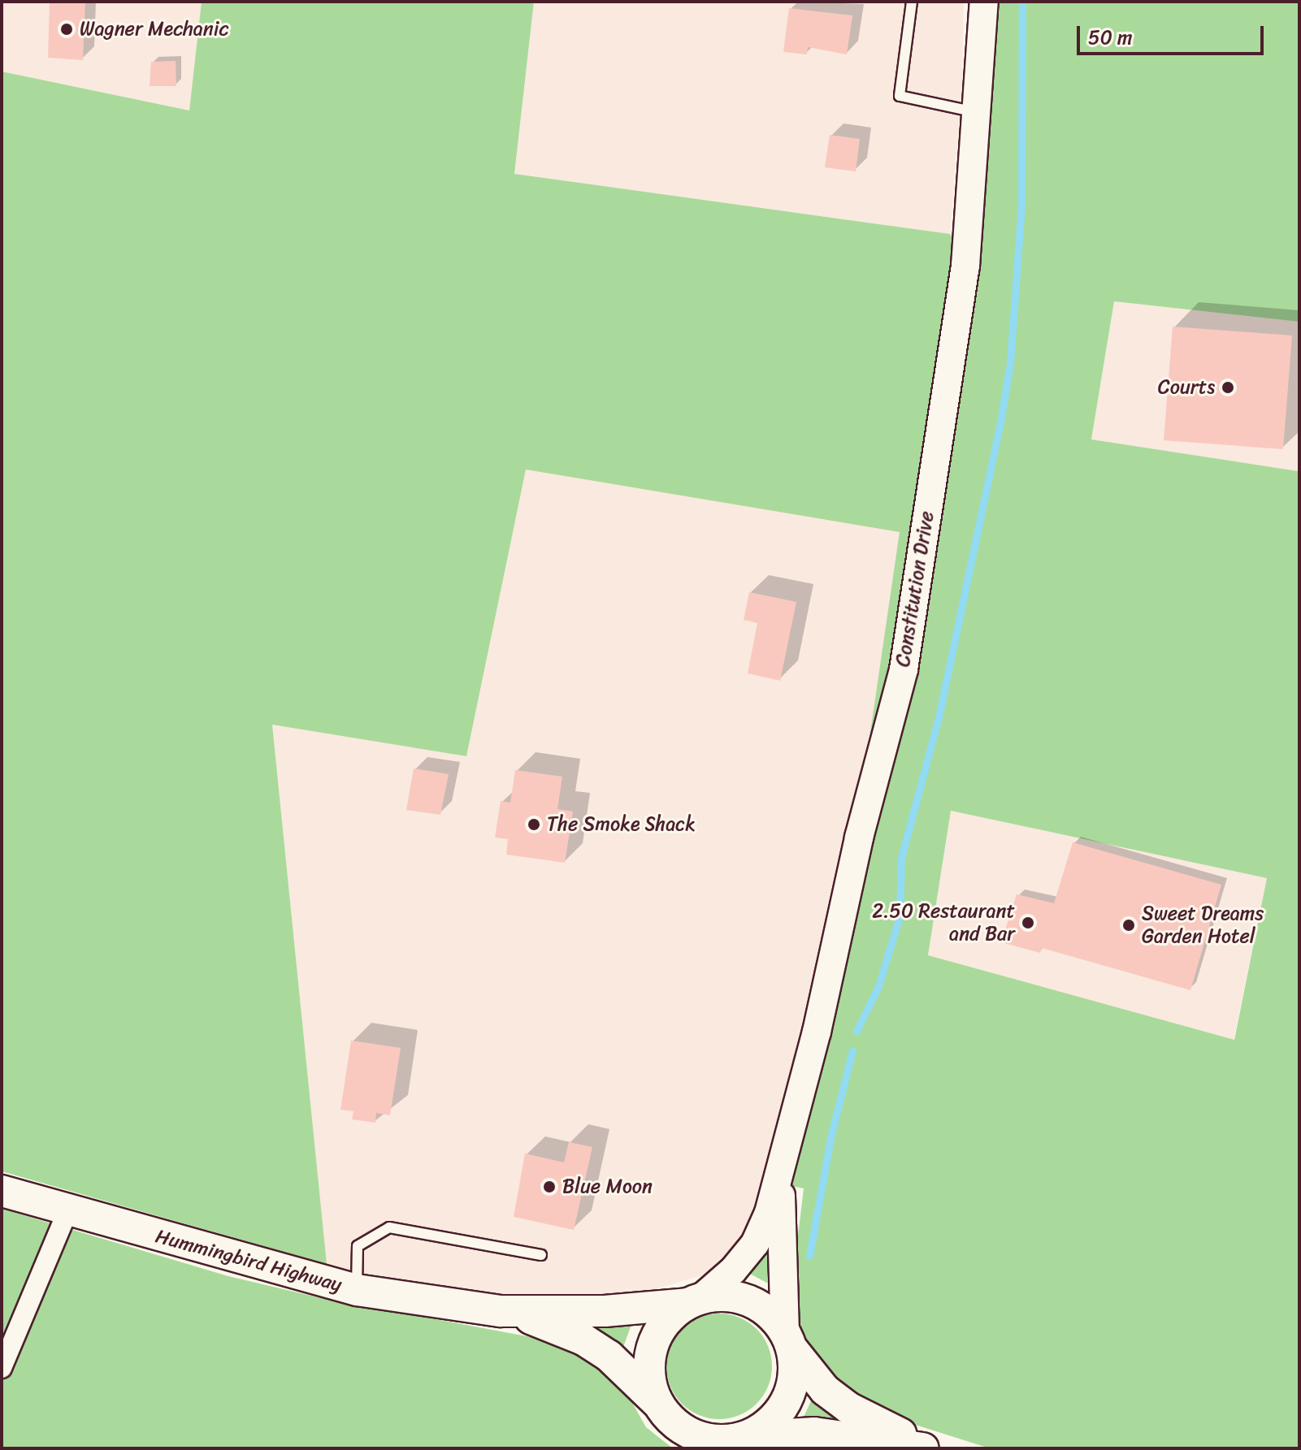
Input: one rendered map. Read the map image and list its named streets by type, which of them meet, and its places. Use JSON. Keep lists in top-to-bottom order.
{
  "streets": {
    "main road": ["Constitution Drive", "Hummingbird Highway"]
  },
  "crossings": [
    ["Constitution Drive", "Hummingbird Highway"]
  ],
  "places": [
    "Wagner Mechanic",
    "Courts",
    "The Smoke Shack",
    "2.50 Restaurant and Bar",
    "Sweet Dreams Garden Hotel",
    "Blue Moon"
  ],
  "scale_bar": "50 m"
}
